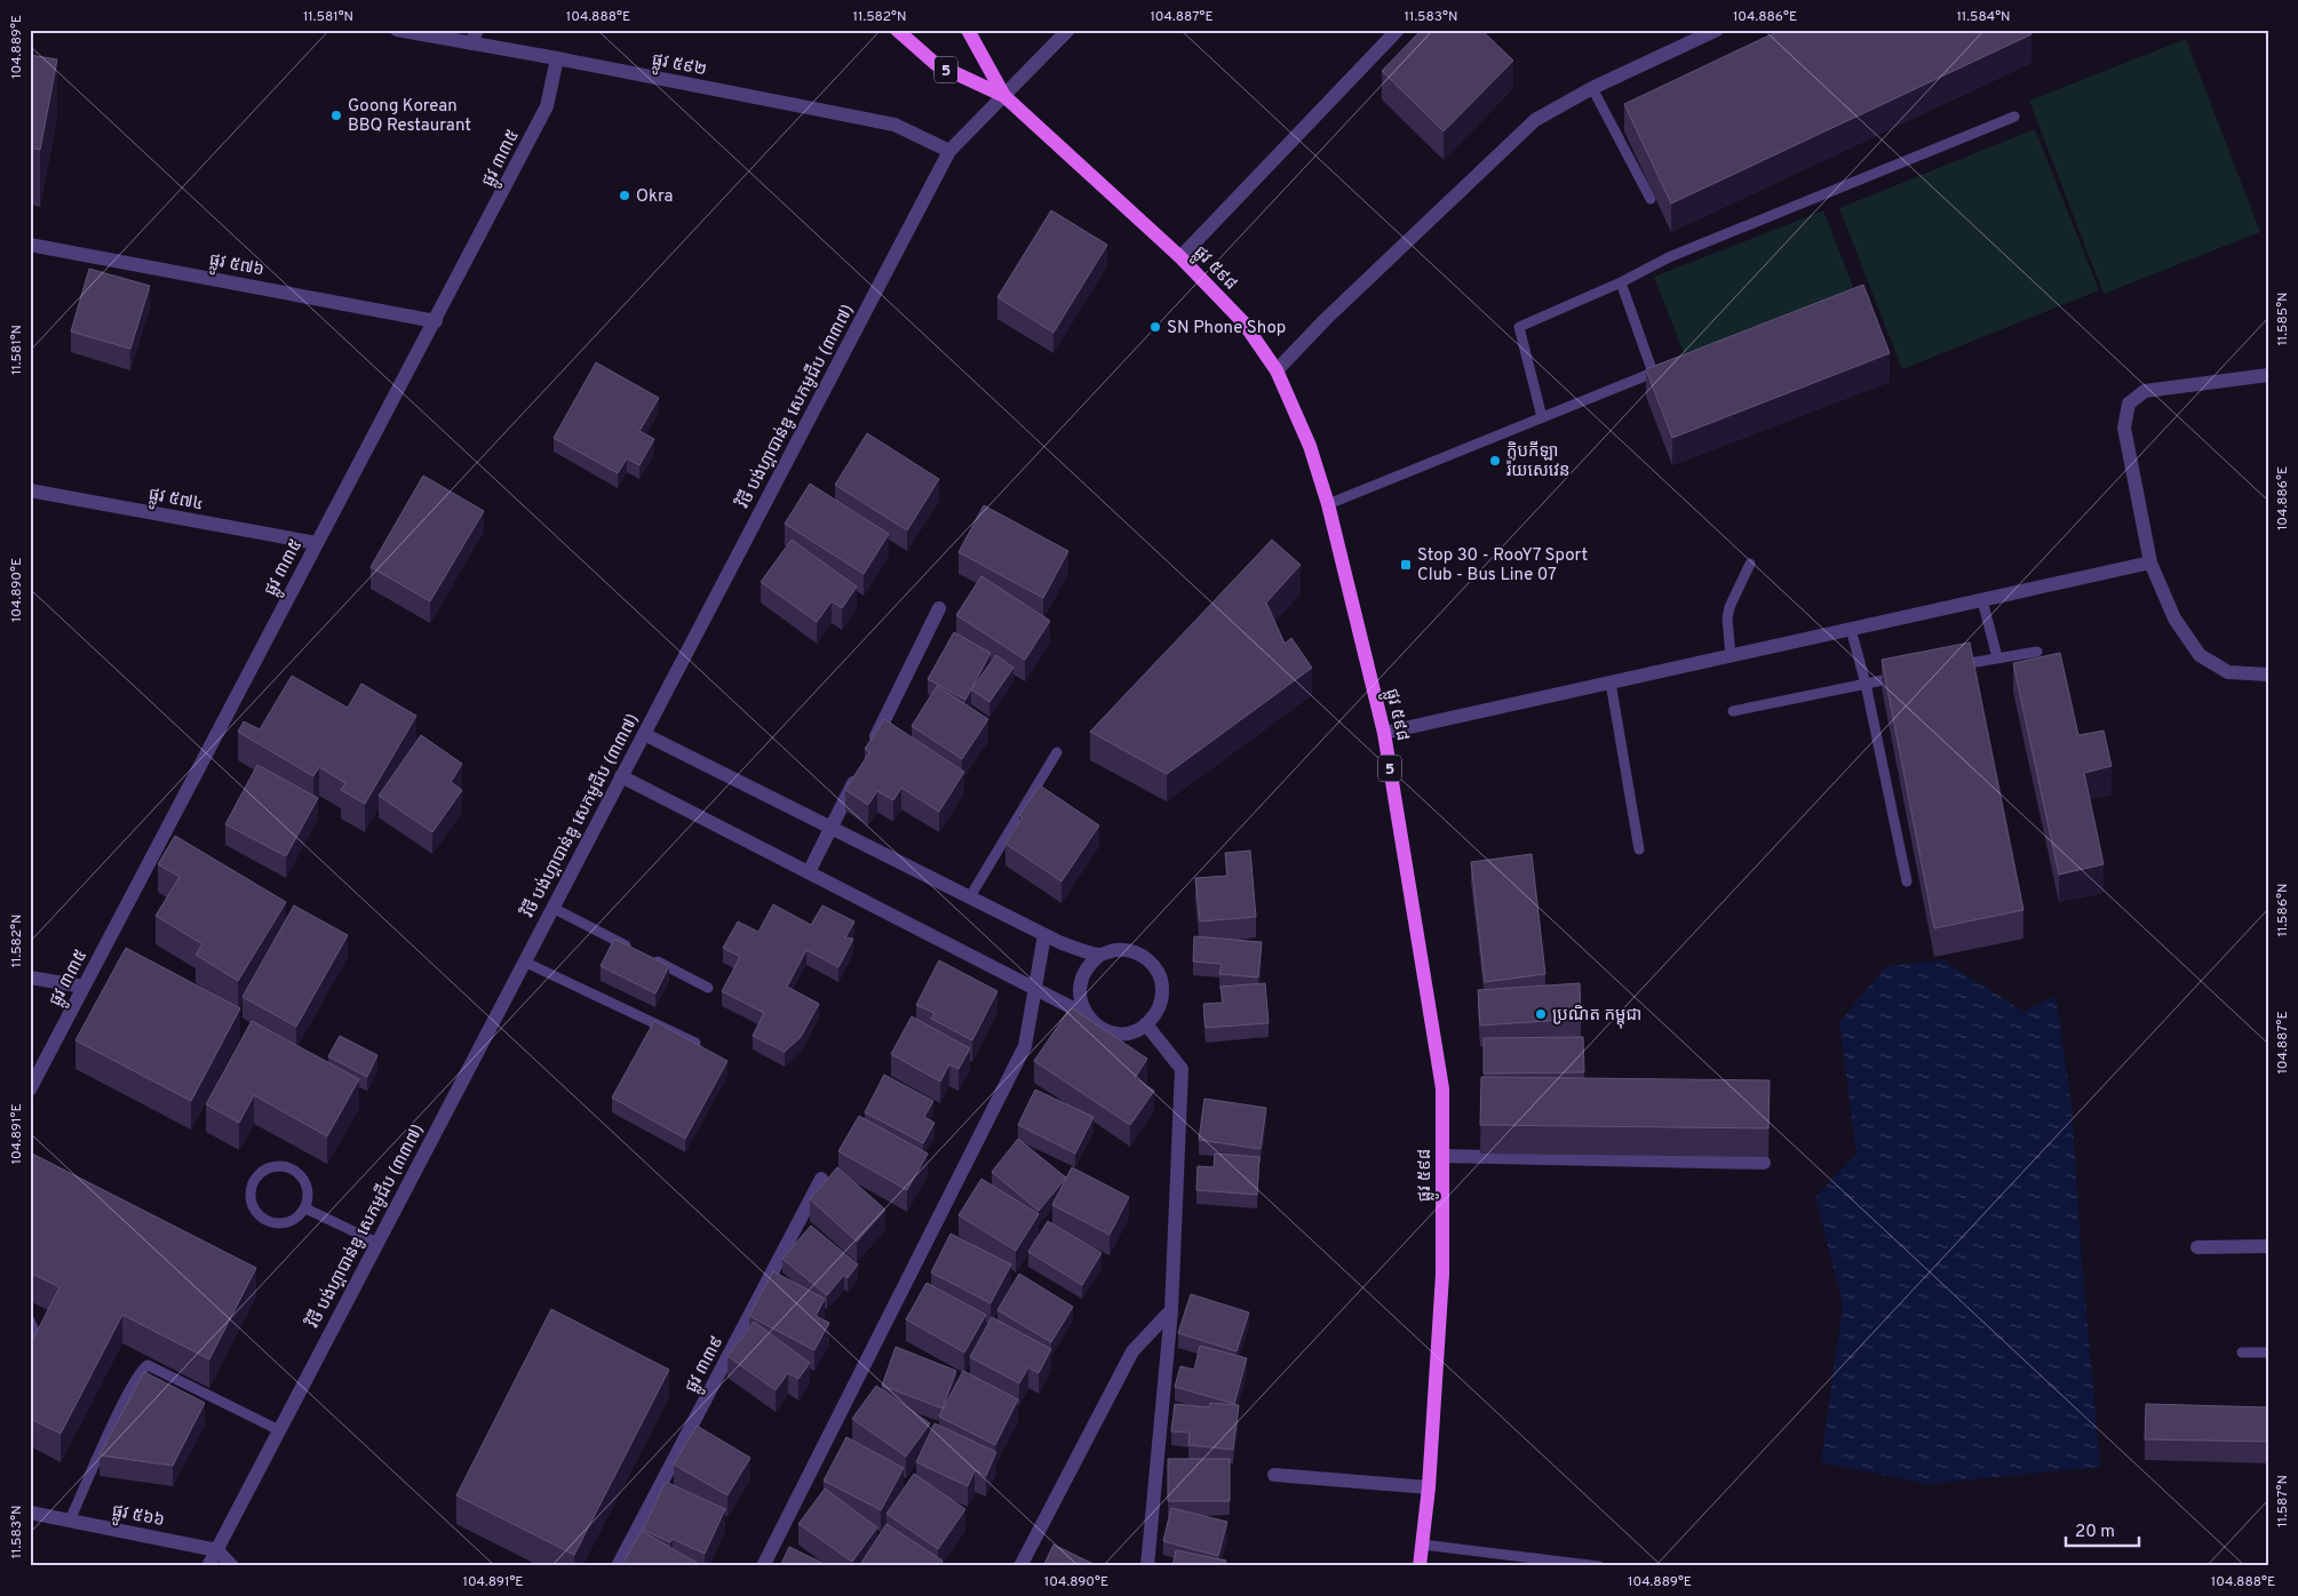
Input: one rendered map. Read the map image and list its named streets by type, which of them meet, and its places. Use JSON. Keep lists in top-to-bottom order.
{
  "streets": {
    "main road": ["5", "ផ្លូវ ៥៩៨"],
    "street": [
      "ផ្លូវ ៥៩២",
      "ផ្លូវ ៣៣៥",
      "ផ្លូវ ៥៧៦",
      "វិថី បង់ហ្គាបាន់ឌូ សេកមូជីប (៣៣៧)",
      "ផ្លូវ ៥៧៤",
      "ផ្លូវ ៣៣៩",
      "ផ្លូវ ៥៦៦"
    ]
  },
  "crossings": [
    ["ផ្លូវ ៥៩២", "ផ្លូវ ៣៣៥"],
    ["ផ្លូវ ៥៩២", "វិថី បង់ហ្គាបាន់ឌូ សេកមូជីប (៣៣៧)"],
    ["ផ្លូវ ៣៣៥", "ផ្លូវ ៥៧៦"],
    ["ផ្លូវ ៣៣៥", "ផ្លូវ ៥៧៤"],
    ["ផ្លូវ ៥៩៨", "វិថី បង់ហ្គាបាន់ឌូ សេកមូជីប (៣៣៧)"],
    ["វិថី បង់ហ្គាបាន់ឌូ សេកមូជីប (៣៣៧)", "ផ្លូវ ៥៦៦"]
  ],
  "places": {
    "other": [
      "Goong Korean BBQ Restaurant",
      "Okra",
      "SN Phone Shop",
      "ក្លិបកីឡា រ៉យសេវេន",
      "ប្រណិត កម្ពុជា"
    ],
    "transit": ["Stop 30 - RooY7 Sport Club - Bus Line 07"]
  },
  "scale_bar": "20 m",
  "coordinates": [
    "11.581°N",
    "104.888°E",
    "11.582°N",
    "104.887°E",
    "11.583°N",
    "104.886°E",
    "11.584°N",
    "104.889°E",
    "11.585°N",
    "104.890°E",
    "11.586°N",
    "104.891°E",
    "11.587°N"
  ]
}
